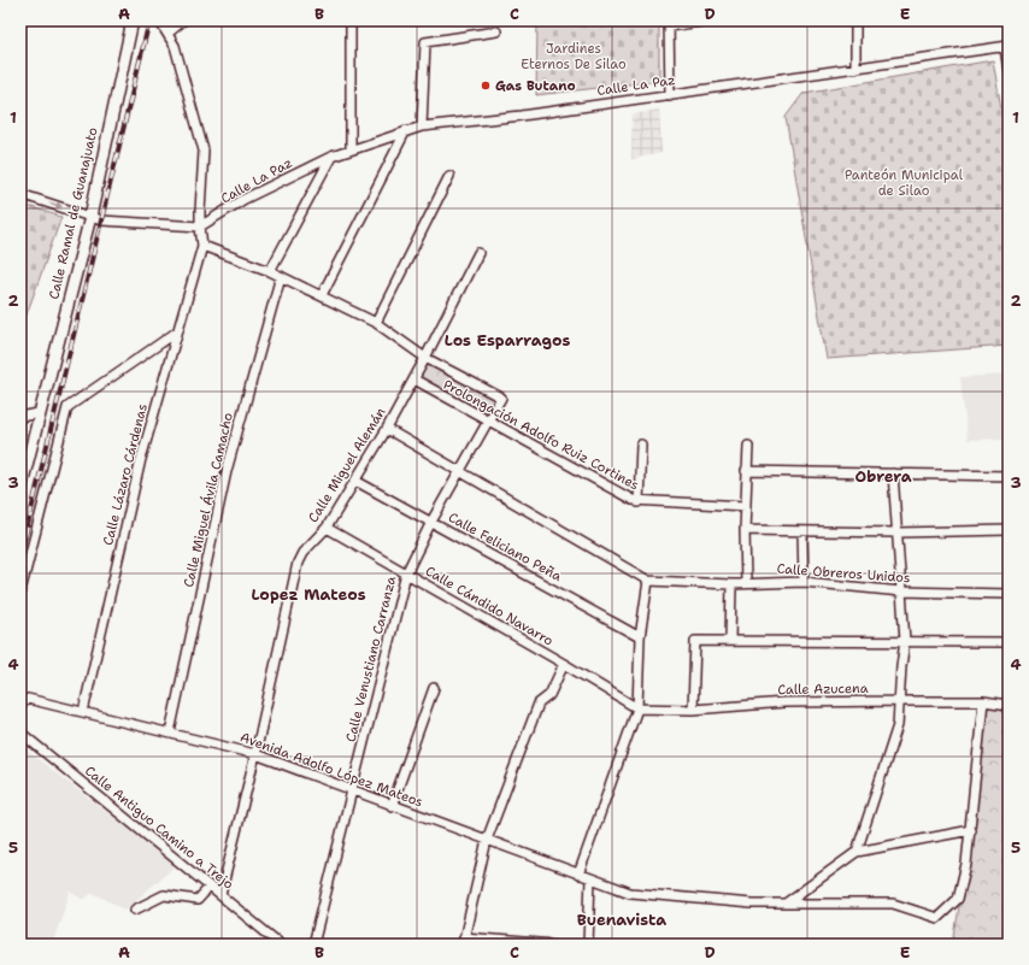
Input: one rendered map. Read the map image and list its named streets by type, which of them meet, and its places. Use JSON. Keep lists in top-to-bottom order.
{
  "streets": {
    "street": [
      "Calle La Paz",
      "Calle Ramal de Guanajuato",
      "Prolongación Adolfo Ruiz Cortines",
      "Calle Miguel Alemán",
      "Calle Lázaro Cárdenas",
      "Calle Miguel Ávila Camacho",
      "Calle Feliciano Peña",
      "Calle Obreros Unidos",
      "Calle Cándido Navarro",
      "Calle Venustiano Carranza",
      "Calle Azucena",
      "Avenida Adolfo López Mateos",
      "Calle Antiguo Camino a Trejo"
    ]
  },
  "crossings": [
    ["Prolongación Adolfo Ruiz Cortines", "Calle Miguel Alemán"],
    ["Prolongación Adolfo Ruiz Cortines", "Calle Venustiano Carranza"],
    ["Calle Miguel Alemán", "Calle Feliciano Peña"],
    ["Calle Miguel Alemán", "Calle Cándido Navarro"],
    ["Calle Miguel Alemán", "Calle Venustiano Carranza"],
    ["Calle Miguel Alemán", "Avenida Adolfo López Mateos"],
    ["Calle Miguel Alemán", "Calle Antiguo Camino a Trejo"],
    ["Calle Lázaro Cárdenas", "Avenida Adolfo López Mateos"],
    ["Calle Miguel Ávila Camacho", "Avenida Adolfo López Mateos"],
    ["Calle Feliciano Peña", "Calle Venustiano Carranza"],
    ["Calle Cándido Navarro", "Calle Venustiano Carranza"],
    ["Calle Cándido Navarro", "Calle Azucena"],
    ["Calle Venustiano Carranza", "Avenida Adolfo López Mateos"]
  ],
  "districts": [
    "Los Esparragos",
    "Obrera",
    "Lopez Mateos",
    "Buenavista"
  ],
  "parks": ["Jardines Eternos De Silao", "Panteón Municipal de Silao"],
  "places": ["Gas Butano"],
  "grid": {
    "columns": [
      "A",
      "B",
      "C",
      "D",
      "E"
    ],
    "rows": [
      "1",
      "2",
      "3",
      "4",
      "5"
    ]
  }
}
